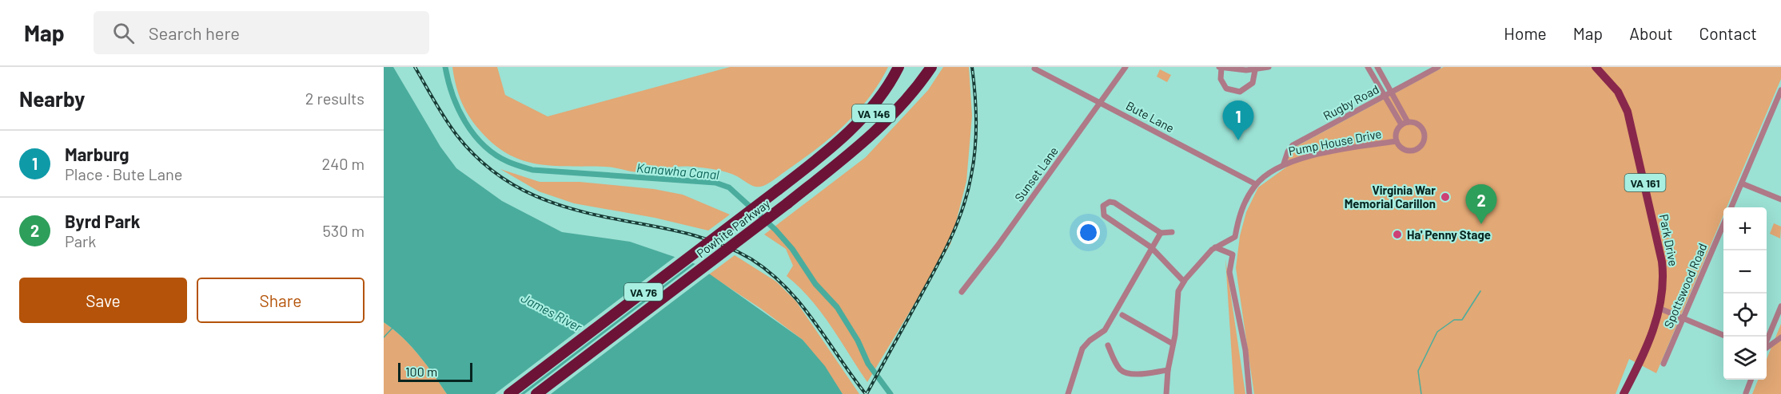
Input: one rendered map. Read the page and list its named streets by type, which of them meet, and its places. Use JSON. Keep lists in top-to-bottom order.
{
  "streets": {
    "highway": ["VA 146", "Powhite Parkway", "VA 76"],
    "main road": ["VA 161", "Park Drive"],
    "street": [
      "Rugby Road",
      "Bute Lane",
      "Pump House Drive",
      "Sunset Lane",
      "Spottswood Road"
    ]
  },
  "crossings": [
    ["Rugby Road", "Pump House Drive"],
    ["VA 146", "Powhite Parkway"],
    ["Bute Lane", "Pump House Drive"],
    ["Bute Lane", "Sunset Lane"]
  ],
  "water": ["Kanawha Canal", "James River"],
  "places": ["Virginia War Memorial Carillon", "Ha' Penny Stage"],
  "scale_bar": "100 m",
  "page": {
    "header": "Map",
    "search": "Search here",
    "nav": [
      "Home",
      "Map",
      "About",
      "Contact"
    ],
    "heading": ["Nearby", "2 results"],
    "pins": ["1", "2"],
    "list": [
      {
        "mark": "1",
        "name": "Marburg",
        "note": "Place · Bute Lane",
        "value": "240 m"
      },
      {
        "mark": "2",
        "name": "Byrd Park",
        "note": "Park",
        "value": "530 m"
      }
    ],
    "map_buttons": ["+", "−"],
    "buttons": ["Save", "Share"],
    "scale": "100 m"
  }
}
